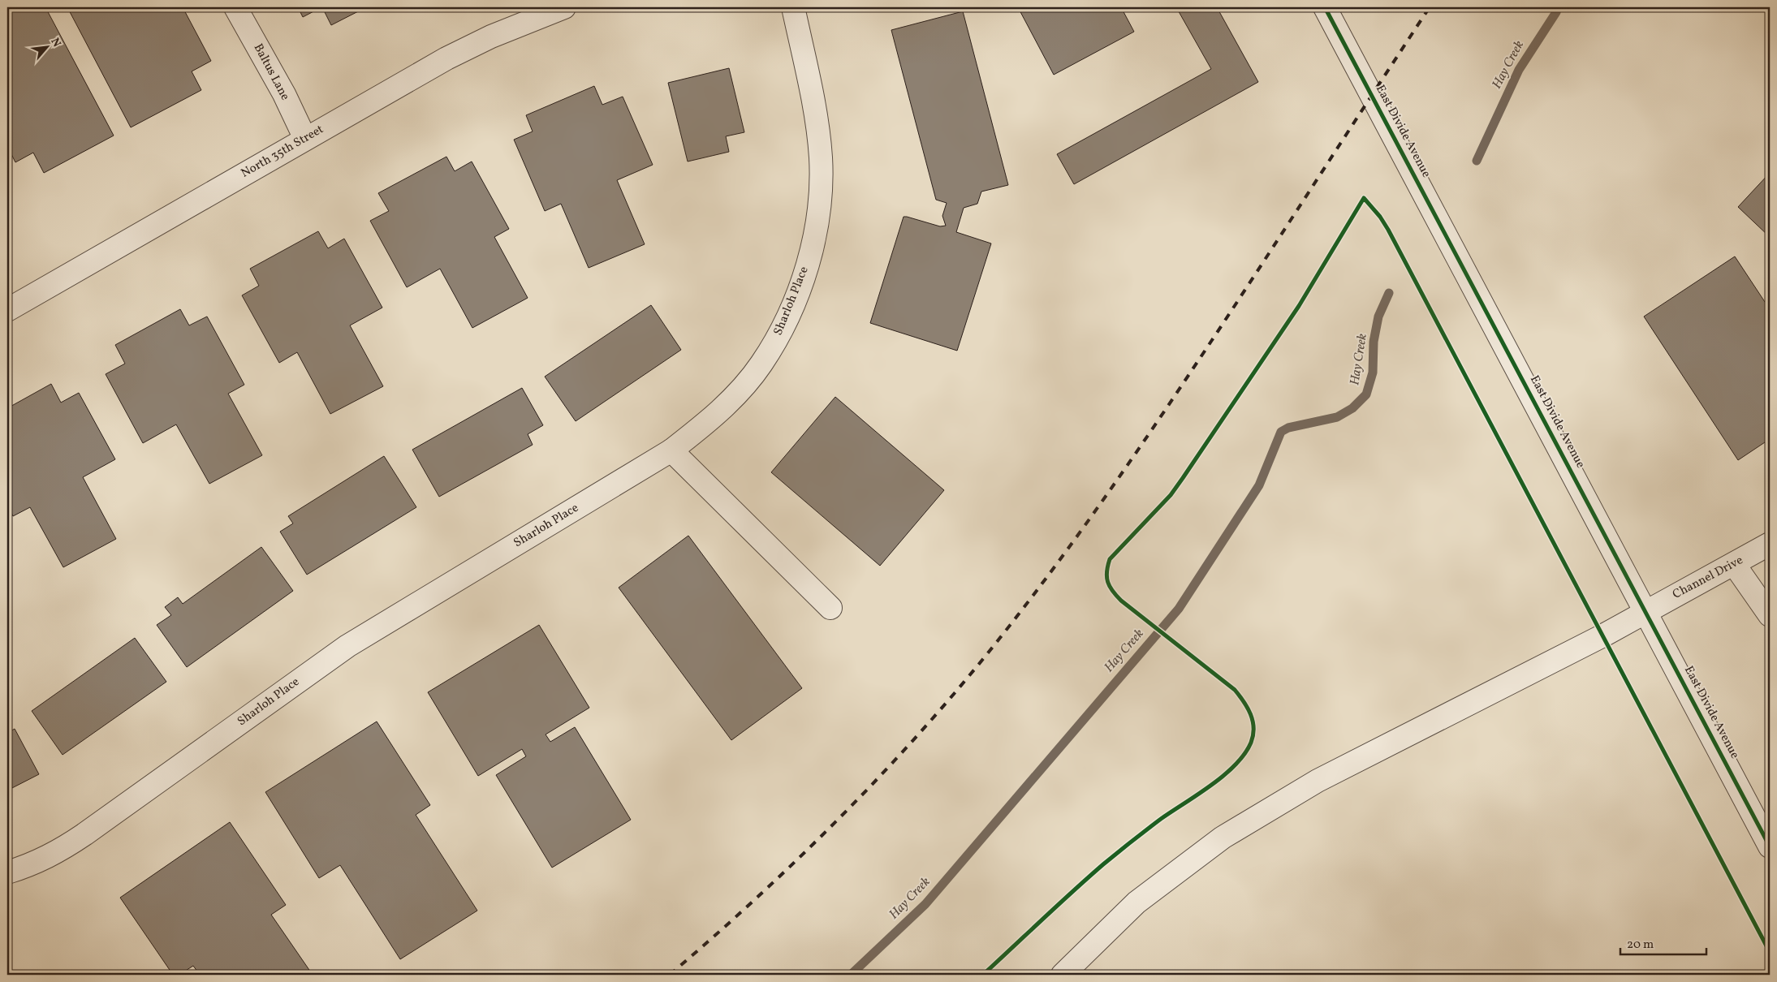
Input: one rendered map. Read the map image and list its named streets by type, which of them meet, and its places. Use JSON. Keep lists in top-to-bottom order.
{
  "streets": {
    "street": [
      "Baltus Lane",
      "East Divide Avenue",
      "North 35th Street",
      "Sharloh Place",
      "Channel Drive"
    ]
  },
  "crossings": [
    ["Baltus Lane", "North 35th Street"],
    ["East Divide Avenue", "Channel Drive"]
  ],
  "water": ["Hay Creek"],
  "scale_bar": "20 m",
  "north": "top right"
}
